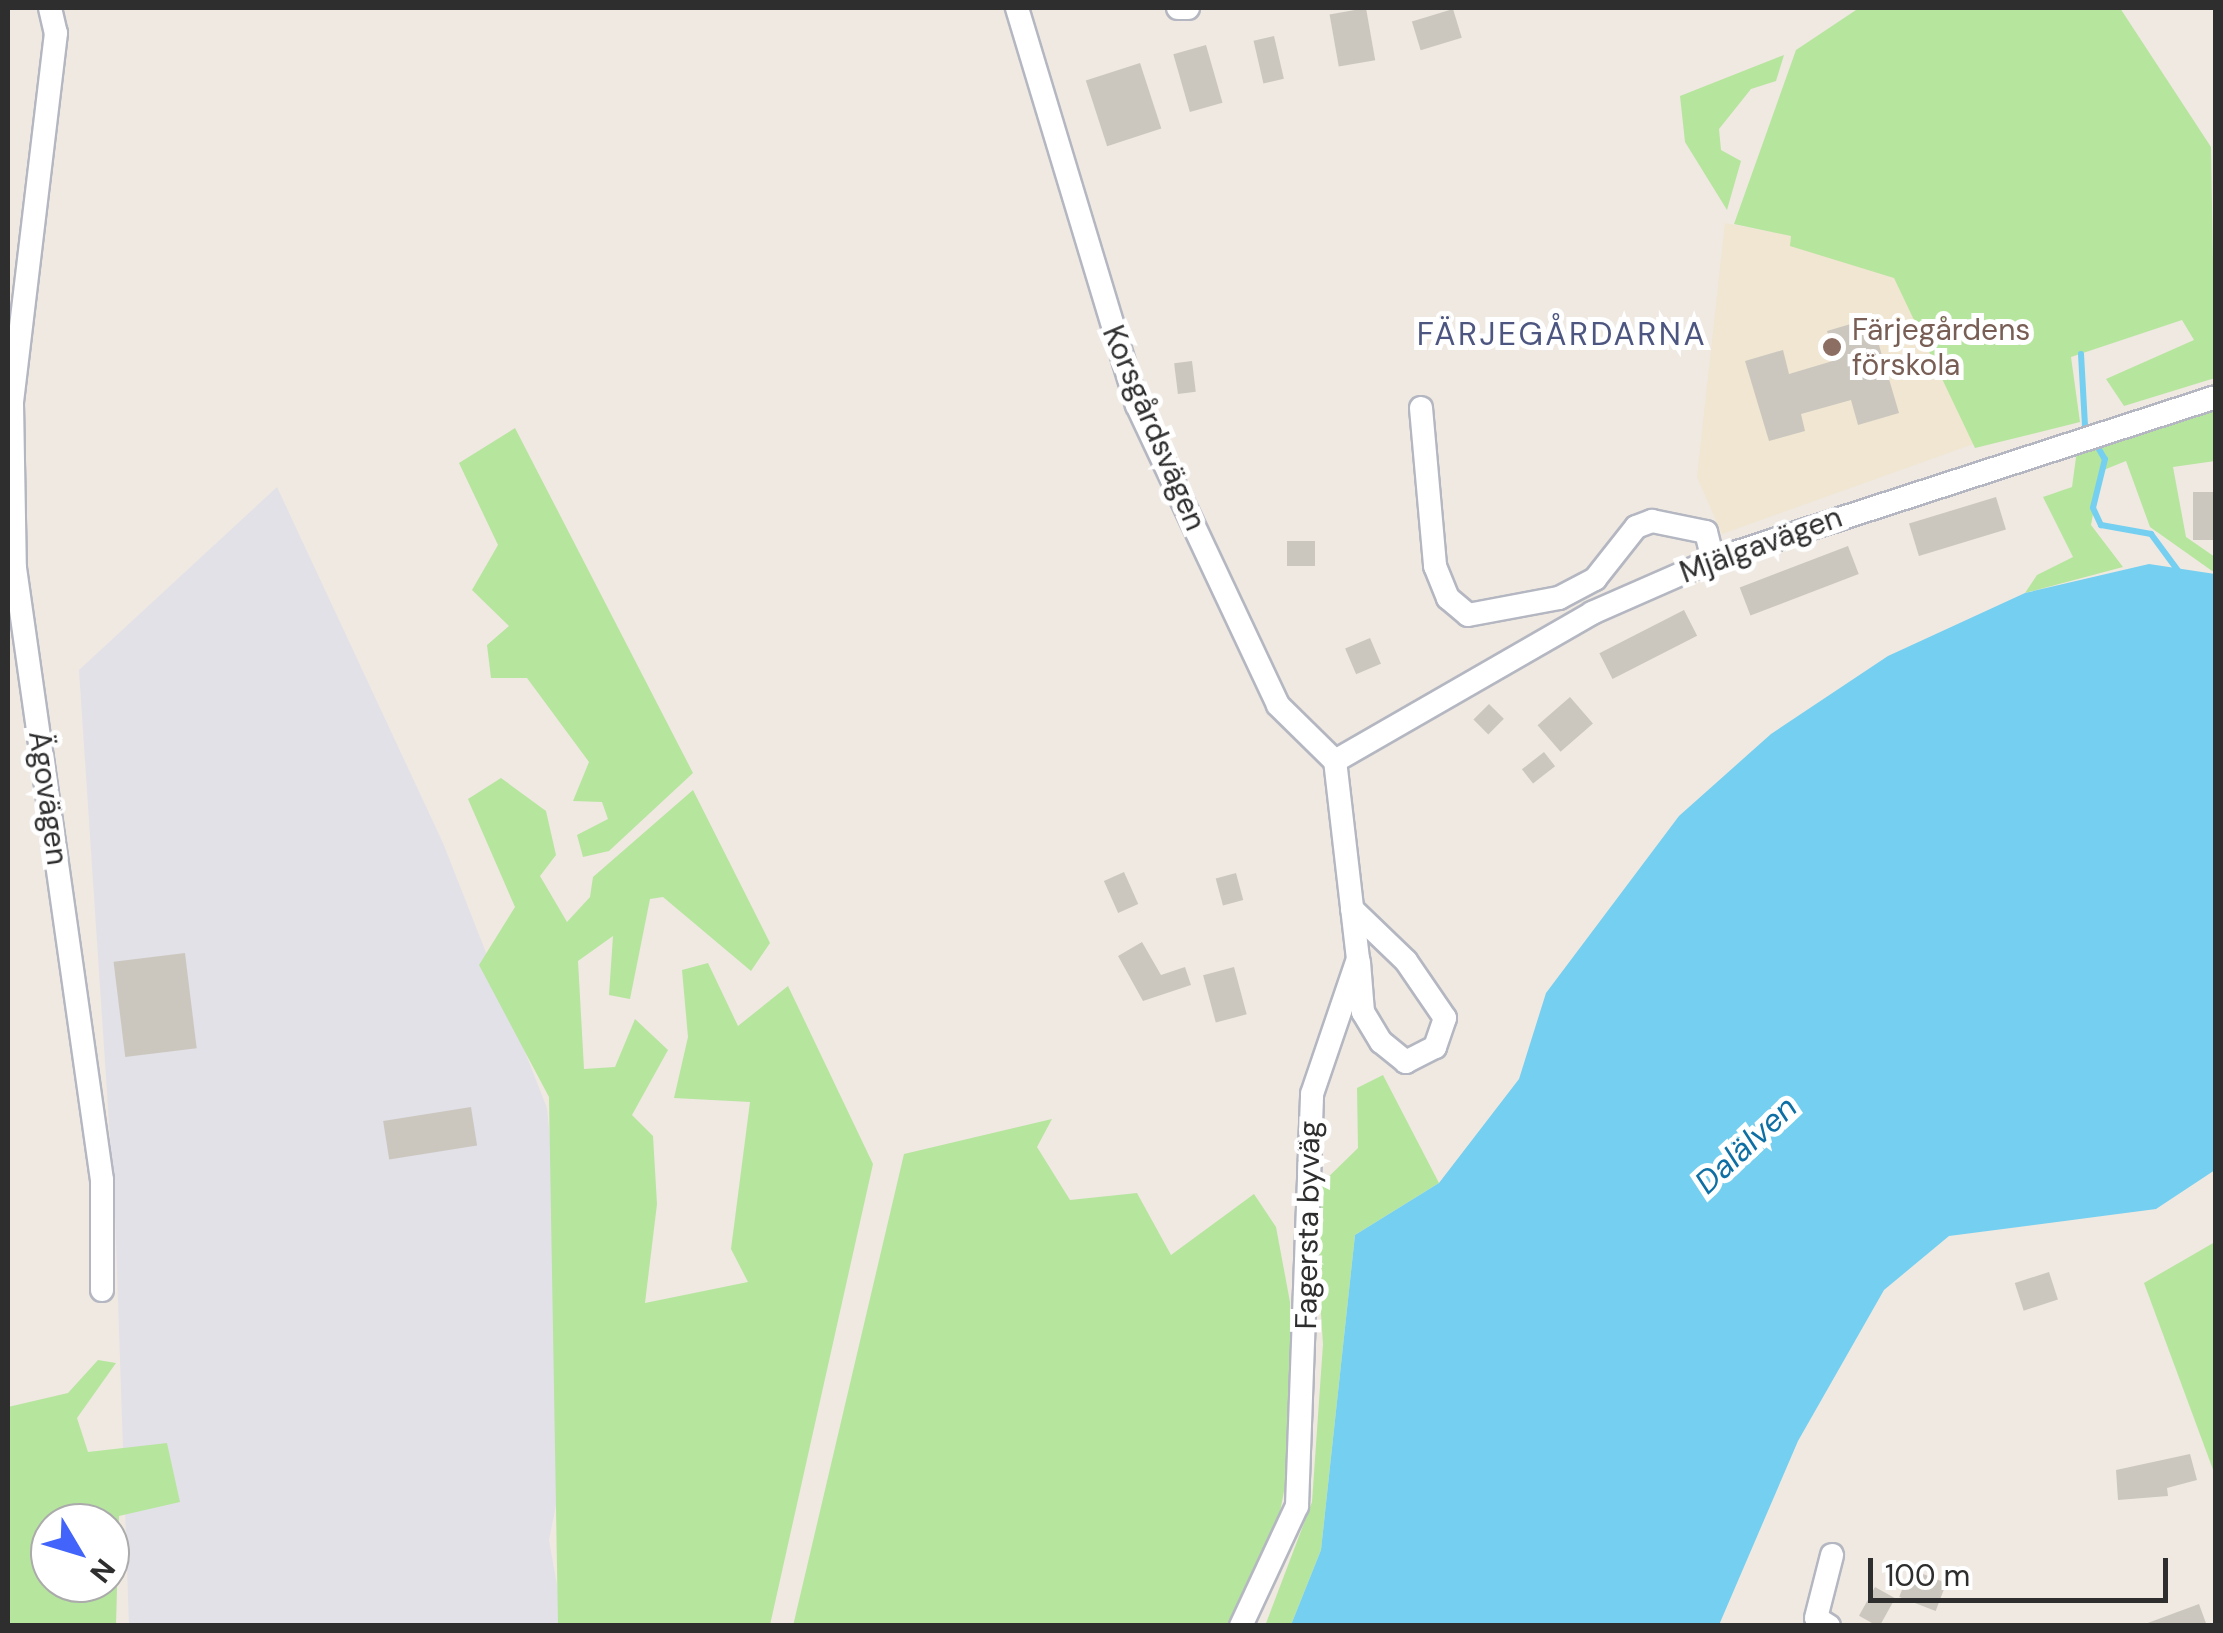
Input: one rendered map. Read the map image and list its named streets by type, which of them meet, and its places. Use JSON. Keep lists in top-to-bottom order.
{
  "streets": {
    "street": [
      "Korsgårdsvägen",
      "Mjälgavägen",
      "Ägovägen",
      "Fagersta byväg"
    ]
  },
  "crossings": [
    ["Korsgårdsvägen", "Mjälgavägen"],
    ["Korsgårdsvägen", "Fagersta byväg"],
    ["Mjälgavägen", "Fagersta byväg"]
  ],
  "districts": ["FÄRJEGÅRDARNA"],
  "water": ["Dalälven"],
  "places": ["Färjegårdens förskola"],
  "scale_bar": "100 m",
  "north": "bottom right"
}
